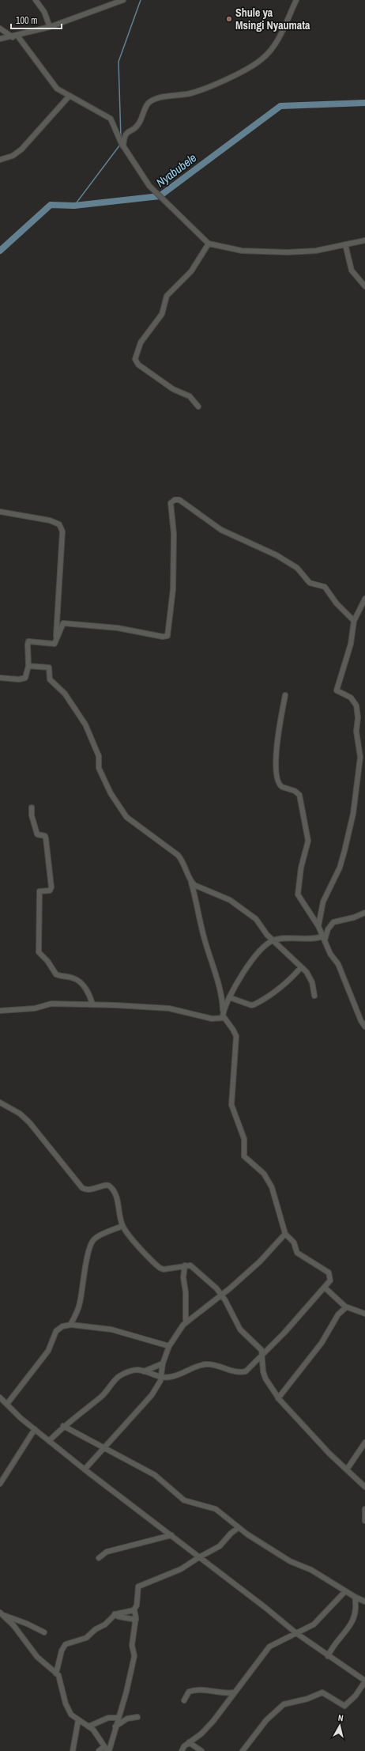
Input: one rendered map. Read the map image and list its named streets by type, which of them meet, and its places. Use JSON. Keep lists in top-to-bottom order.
{
  "water": ["Nyabubele"],
  "places": ["Shule ya Msingi Nyaumata"],
  "scale_bar": "100 m",
  "north": "top"
}
